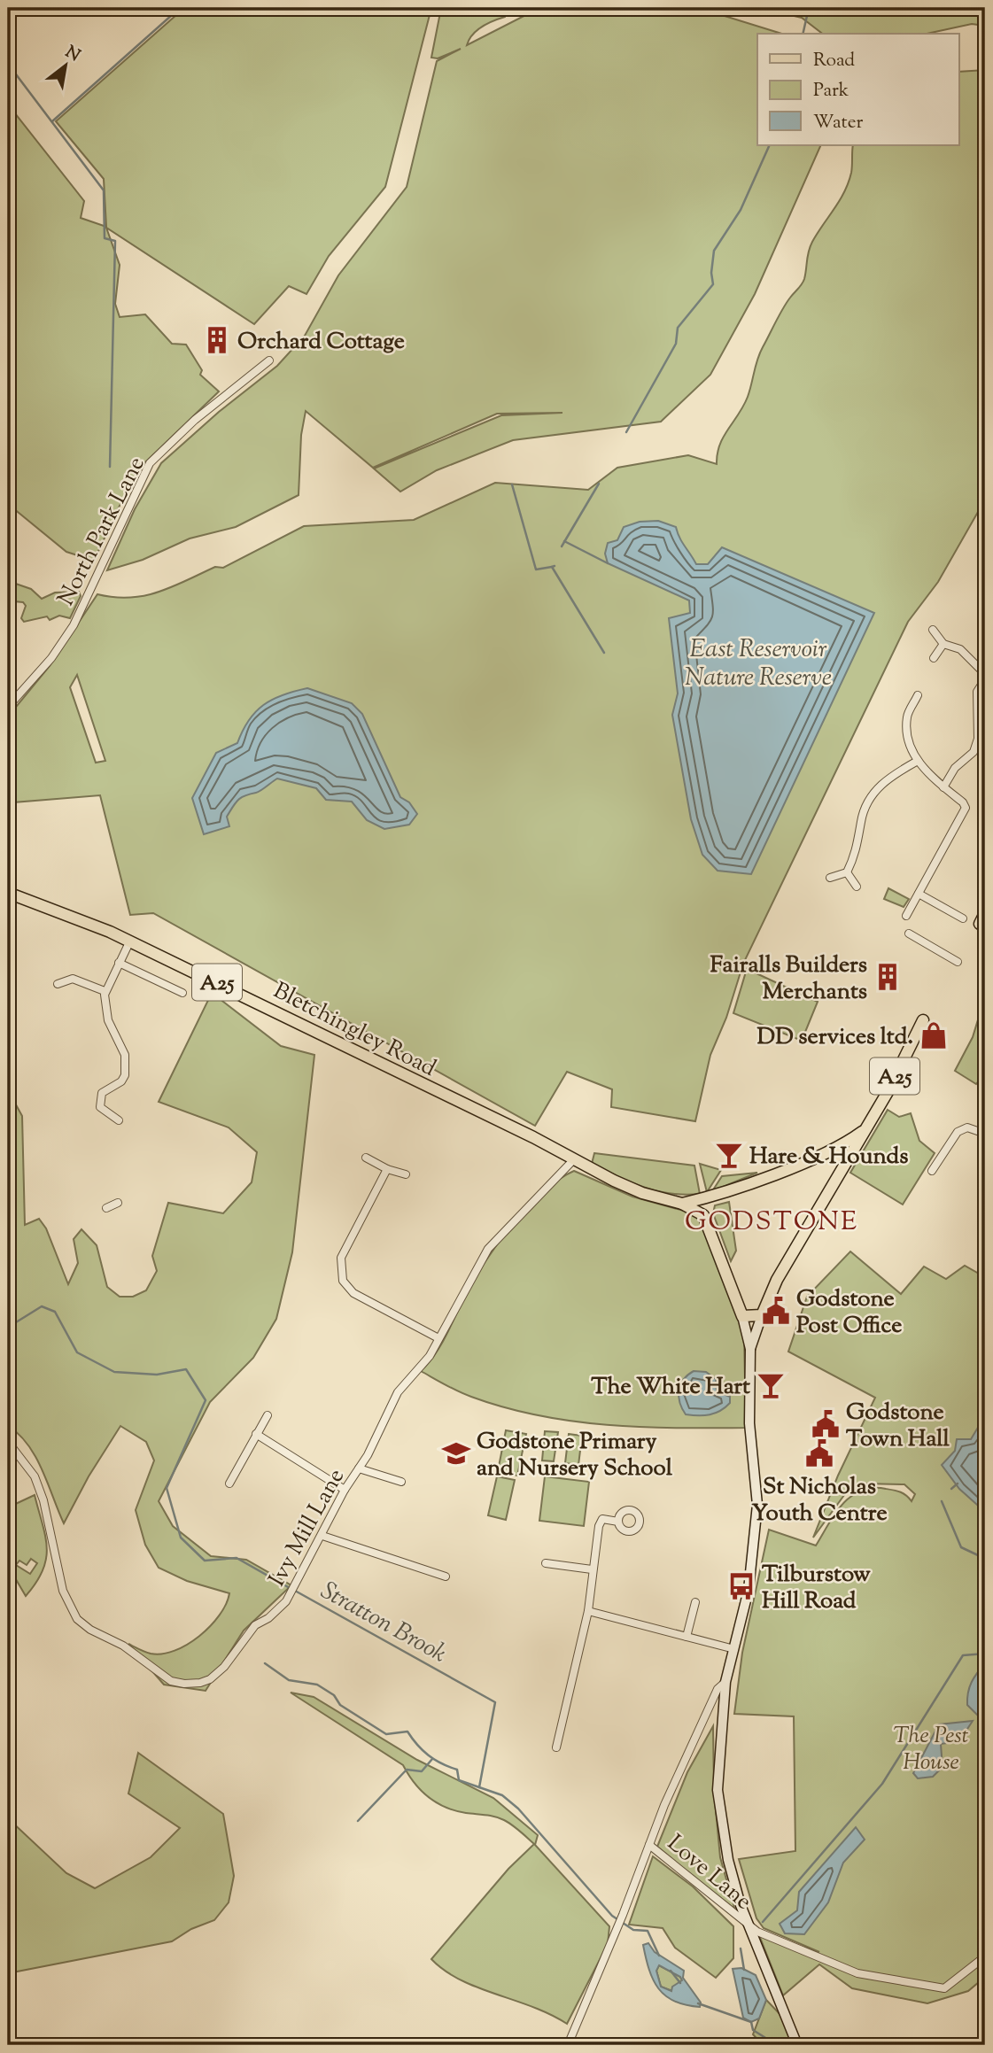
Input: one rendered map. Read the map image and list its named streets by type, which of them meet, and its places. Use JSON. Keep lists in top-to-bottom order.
{
  "streets": {
    "main road": ["A25", "Bletchingley Road"],
    "street": ["North Park Lane", "Ivy Mill Lane", "Love Lane"]
  },
  "crossings": [
    ["A25", "Bletchingley Road"],
    ["Bletchingley Road", "Ivy Mill Lane"]
  ],
  "districts": ["GODSTONE"],
  "water": ["East Reservoir Nature Reserve", "Stratton Brook"],
  "parks": ["The Pest House"],
  "places": {
    "building": ["Orchard Cottage", "Fairalls Builders Merchants"],
    "shop": ["DD services ltd."],
    "bar": ["Hare & Hounds", "The White Hart"],
    "public building": ["Godstone Post Office", "Godstone Town Hall", "St Nicholas Youth Centre"],
    "school or university": ["Godstone Primary and Nursery School"],
    "bus stop": ["Tilburstow Hill Road"]
  },
  "legend": ["Road", "Park", "Water"],
  "north": "top right"
}
